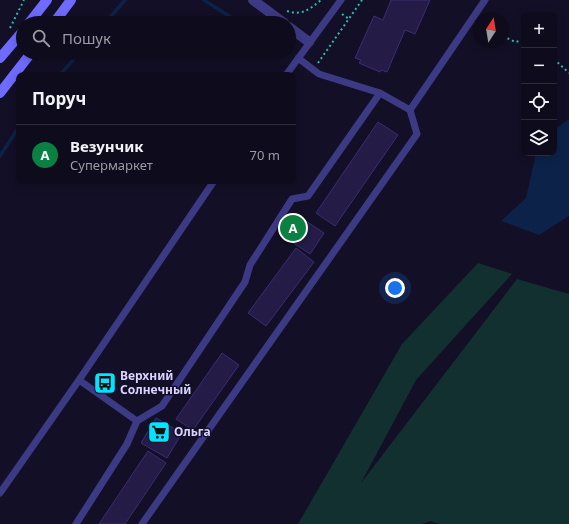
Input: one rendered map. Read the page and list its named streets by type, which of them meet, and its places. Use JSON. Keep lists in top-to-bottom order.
{
  "places": {
    "bus stop": ["Верхний Солнечный"],
    "supermarket": ["Ольга"]
  },
  "north": "top",
  "page": {
    "map_buttons": ["+", "−"],
    "search": "Пошук",
    "heading": "Поруч",
    "list": [
      {
        "mark": "A",
        "name": "Везунчик",
        "note": "Супермаркет",
        "value": "70 m"
      }
    ],
    "pins": "A"
  }
}
